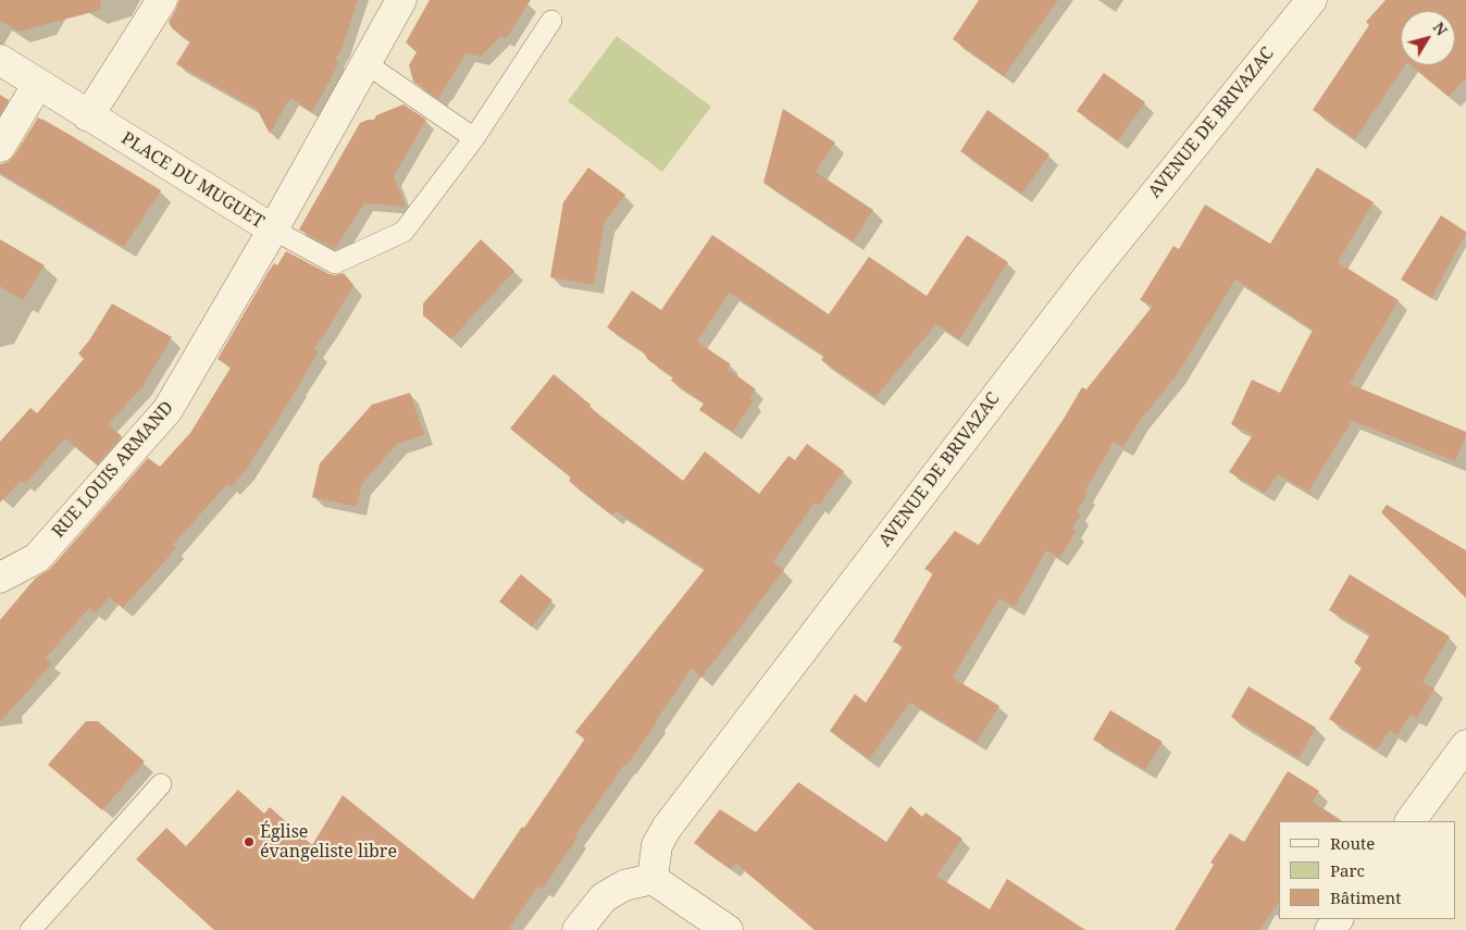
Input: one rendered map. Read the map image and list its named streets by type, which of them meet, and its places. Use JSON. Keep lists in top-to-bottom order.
{
  "streets": {
    "street": ["AVENUE DE BRIVAZAC", "PLACE DU MUGUET", "RUE LOUIS ARMAND"]
  },
  "crossings": [
    ["PLACE DU MUGUET", "RUE LOUIS ARMAND"]
  ],
  "places": ["Église évangeliste libre"],
  "legend": ["Route", "Parc", "Bâtiment"],
  "north": "top right"
}
